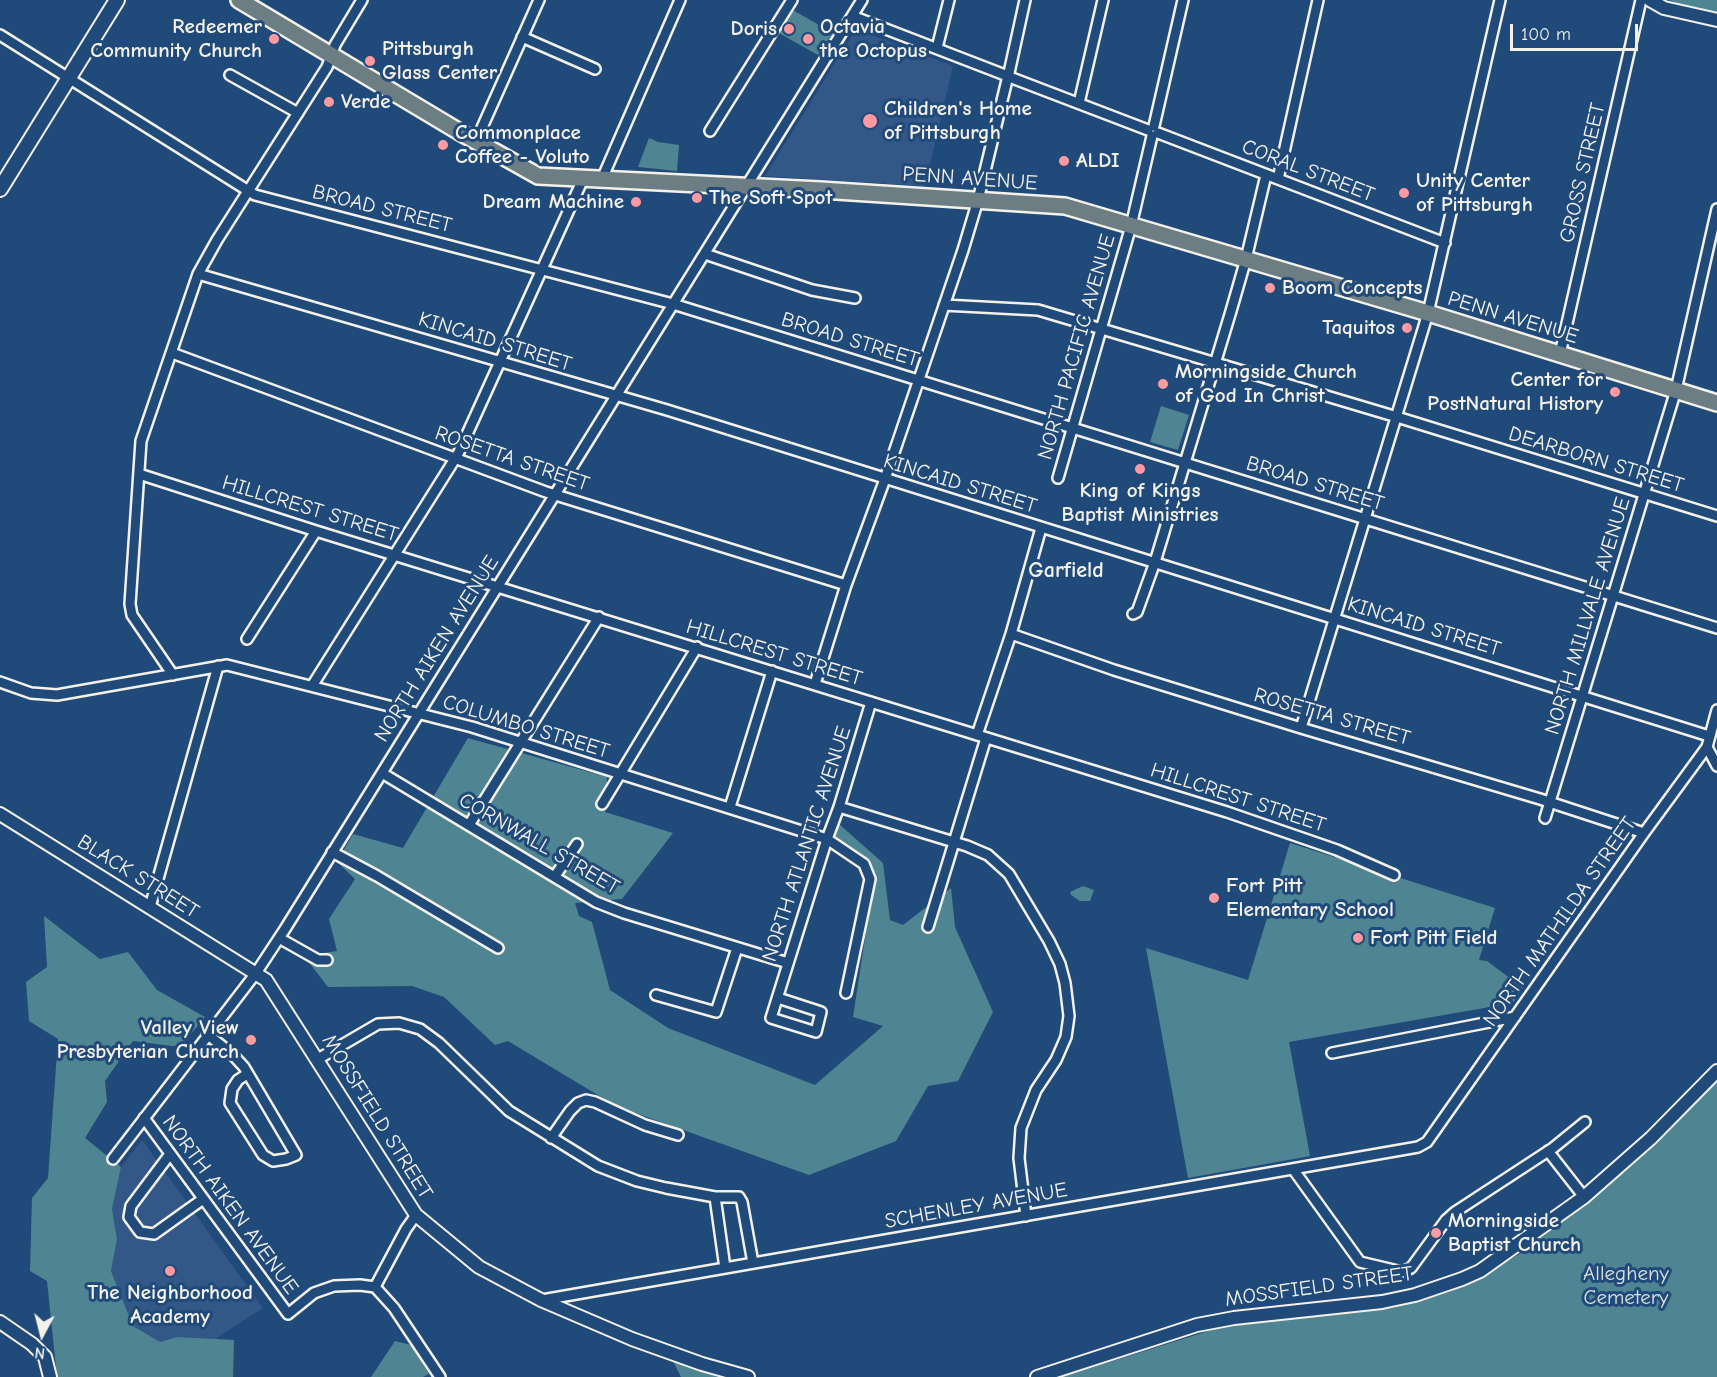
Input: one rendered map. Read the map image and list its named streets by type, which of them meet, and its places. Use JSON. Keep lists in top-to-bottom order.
{
  "streets": {
    "main road": ["PENN AVENUE"],
    "street": [
      "CORAL STREET",
      "GROSS STREET",
      "BROAD STREET",
      "KINCAID STREET",
      "NORTH PACIFIC AVENUE",
      "ROSETTA STREET",
      "DEARBORN STREET",
      "HILLCREST STREET",
      "NORTH MILLVALE AVENUE",
      "NORTH AIKEN AVENUE",
      "COLUMBO STREET",
      "CORNWALL STREET",
      "NORTH ATLANTIC AVENUE",
      "BLACK STREET",
      "NORTH MATHILDA STREET",
      "MOSSFIELD STREET",
      "SCHENLEY AVENUE"
    ]
  },
  "crossings": [
    ["CORAL STREET", "NORTH PACIFIC AVENUE"],
    ["CORAL STREET", "NORTH AIKEN AVENUE"],
    ["GROSS STREET", "PENN AVENUE"],
    ["PENN AVENUE", "NORTH PACIFIC AVENUE"],
    ["PENN AVENUE", "NORTH MILLVALE AVENUE"],
    ["PENN AVENUE", "NORTH AIKEN AVENUE"],
    ["BROAD STREET", "NORTH PACIFIC AVENUE"],
    ["BROAD STREET", "NORTH MILLVALE AVENUE"],
    ["BROAD STREET", "NORTH AIKEN AVENUE"],
    ["KINCAID STREET", "NORTH MILLVALE AVENUE"],
    ["KINCAID STREET", "NORTH AIKEN AVENUE"],
    ["KINCAID STREET", "NORTH MATHILDA STREET"],
    ["NORTH PACIFIC AVENUE", "DEARBORN STREET"],
    ["ROSETTA STREET", "NORTH MILLVALE AVENUE"],
    ["ROSETTA STREET", "NORTH AIKEN AVENUE"],
    ["ROSETTA STREET", "NORTH MATHILDA STREET"],
    ["DEARBORN STREET", "NORTH MILLVALE AVENUE"],
    ["HILLCREST STREET", "NORTH AIKEN AVENUE"],
    ["HILLCREST STREET", "NORTH ATLANTIC AVENUE"],
    ["NORTH AIKEN AVENUE", "COLUMBO STREET"],
    ["NORTH AIKEN AVENUE", "CORNWALL STREET"],
    ["NORTH AIKEN AVENUE", "BLACK STREET"],
    ["NORTH AIKEN AVENUE", "MOSSFIELD STREET"],
    ["COLUMBO STREET", "NORTH ATLANTIC AVENUE"],
    ["CORNWALL STREET", "NORTH ATLANTIC AVENUE"],
    ["BLACK STREET", "MOSSFIELD STREET"],
    ["NORTH MATHILDA STREET", "SCHENLEY AVENUE"],
    ["MOSSFIELD STREET", "SCHENLEY AVENUE"]
  ],
  "districts": ["Garfield"],
  "parks": ["Allegheny Cemetery"],
  "places": [
    "Doris",
    "Redeemer Community Church",
    "Octavia the Octopus",
    "Pittsburgh Glass Center",
    "Verde",
    "Children's Home of Pittsburgh",
    "Commonplace Coffee - Voluto",
    "ALDI",
    "Unity Center of Pittsburgh",
    "The Soft Spot",
    "Dream Machine",
    "Boom Concepts",
    "Taquitos",
    "Morningside Church of God In Christ",
    "Center for PostNatural History",
    "King of Kings Baptist Ministries",
    "Fort Pitt Elementary School",
    "Fort Pitt Field",
    "Valley View Presbyterian Church",
    "Morningside Baptist Church",
    "The Neighborhood Academy"
  ],
  "scale_bar": "100 m",
  "north": "bottom"
}
